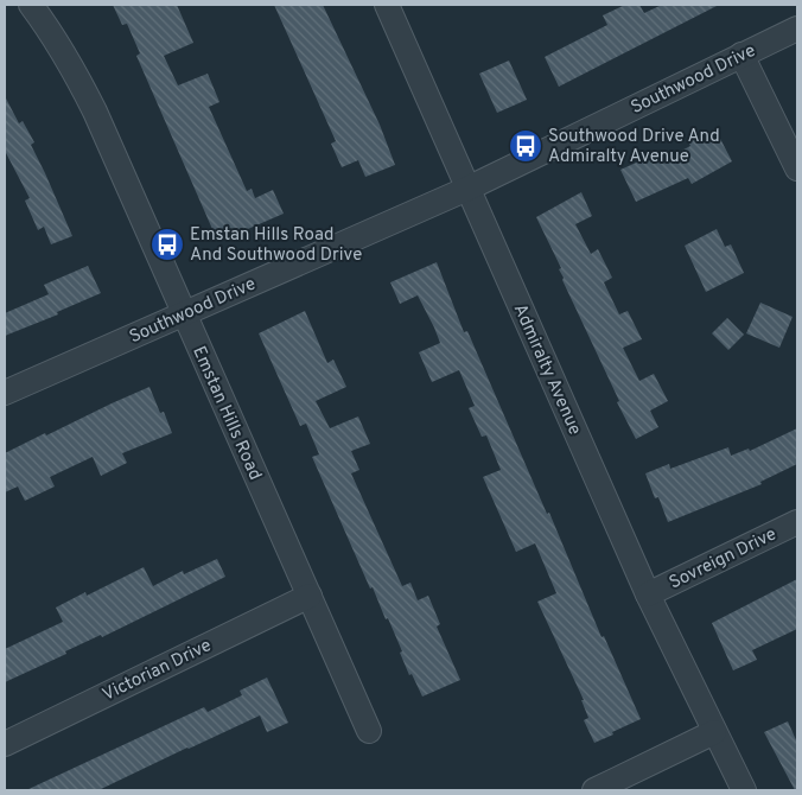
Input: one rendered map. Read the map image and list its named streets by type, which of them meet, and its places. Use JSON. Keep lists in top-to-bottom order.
{
  "streets": {
    "street": [
      "Southwood Drive",
      "Admiralty Avenue",
      "Emstan Hills Road",
      "Sovreign Drive",
      "Victorian Drive"
    ]
  },
  "crossings": [
    ["Southwood Drive", "Admiralty Avenue"],
    ["Southwood Drive", "Emstan Hills Road"],
    ["Admiralty Avenue", "Sovreign Drive"],
    ["Emstan Hills Road", "Victorian Drive"]
  ],
  "places": {
    "bus stop": ["Southwood Drive And Admiralty Avenue", "Emstan Hills Road And Southwood Drive"]
  }
}
